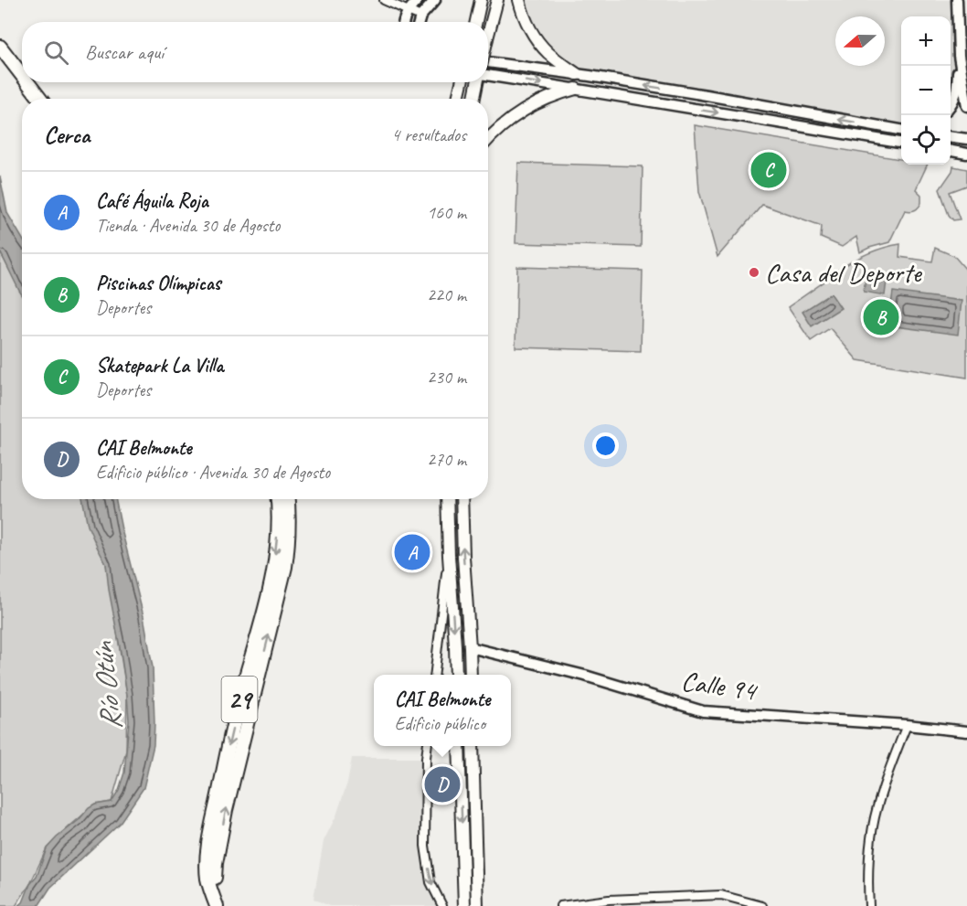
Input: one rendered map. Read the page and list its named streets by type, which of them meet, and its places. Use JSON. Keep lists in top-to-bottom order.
{
  "streets": {
    "highway": ["29"],
    "street": ["Calle 94"]
  },
  "water": ["Río Otún"],
  "places": ["Casa del Deporte"],
  "north": "left",
  "page": {
    "map_buttons": ["+", "−"],
    "search": "Buscar aquí",
    "heading": ["Cerca", "4 resultados"],
    "pins": [
      "C",
      "B",
      "A",
      "D"
    ],
    "list": [
      {
        "mark": "A",
        "name": "Café Águila Roja",
        "note": "Tienda · Avenida 30 de Agosto",
        "value": "160 m"
      },
      {
        "mark": "B",
        "name": "Piscinas Olímpicas",
        "note": "Deportes",
        "value": "220 m"
      },
      {
        "mark": "C",
        "name": "Skatepark La Villa",
        "note": "Deportes",
        "value": "230 m"
      },
      {
        "mark": "D",
        "name": "CAI Belmonte",
        "note": "Edificio público · Avenida 30 de Agosto",
        "value": "270 m"
      }
    ],
    "popup": ["CAI Belmonte", "Edificio público"]
  }
}
